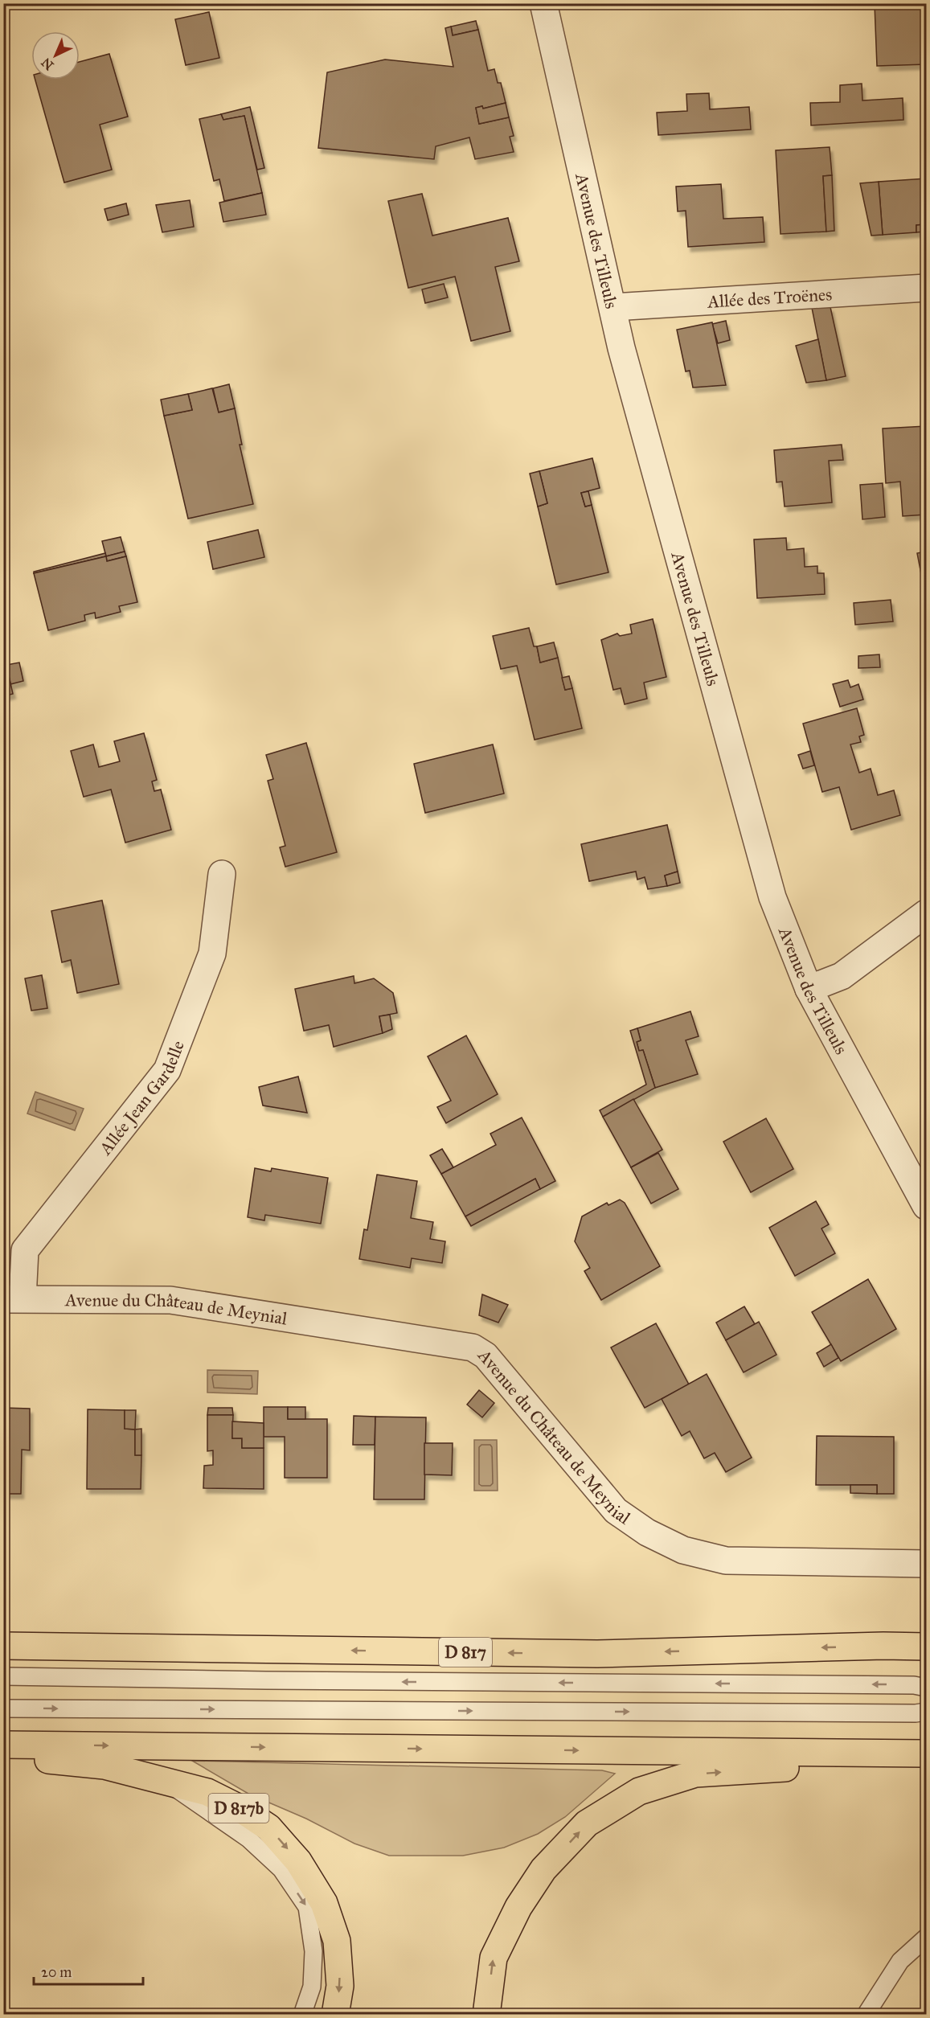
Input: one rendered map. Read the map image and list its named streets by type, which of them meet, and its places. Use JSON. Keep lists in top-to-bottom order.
{
  "streets": {
    "main road": ["D 817", "D 817b"],
    "street": [
      "Avenue des Tilleuls",
      "Allée des Troënes",
      "Allée Jean Gardelle",
      "Avenue du Château de Meynial"
    ]
  },
  "crossings": [
    ["Avenue des Tilleuls", "Allée des Troënes"],
    ["Allée Jean Gardelle", "Avenue du Château de Meynial"]
  ],
  "scale_bar": "20 m",
  "north": "bottom left"
}
